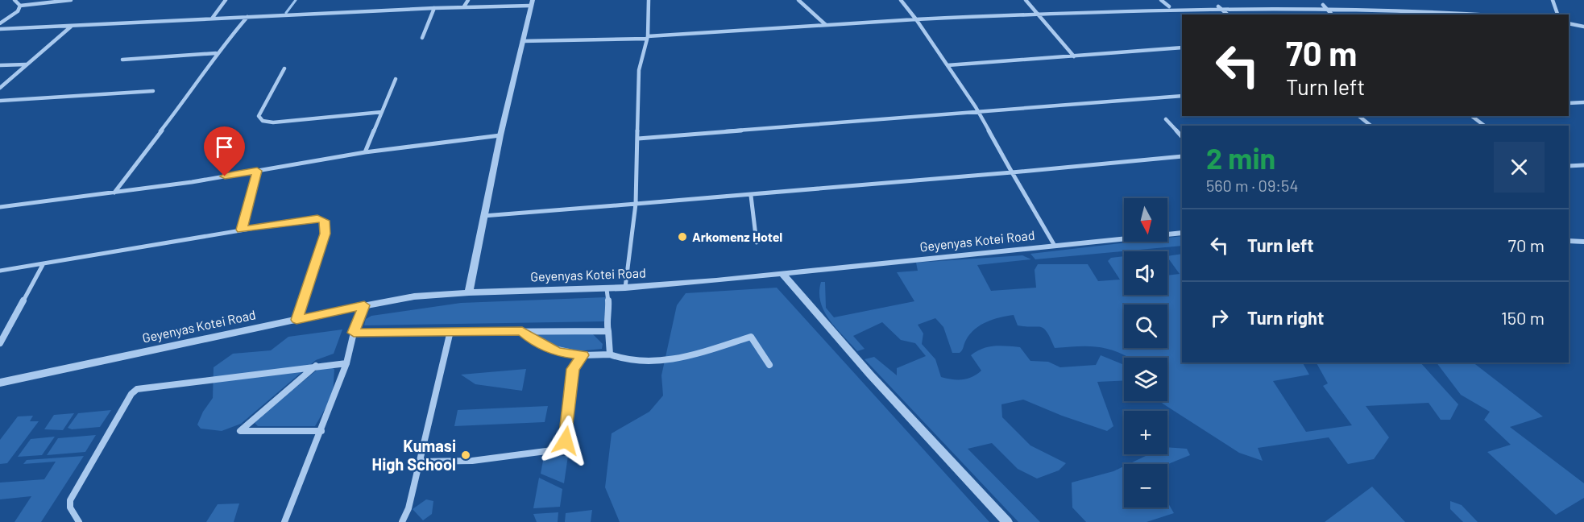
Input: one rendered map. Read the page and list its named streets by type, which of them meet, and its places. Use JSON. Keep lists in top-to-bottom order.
{
  "streets": {
    "street": ["Geyenyas Kotei Road"]
  },
  "places": ["Arkomenz Hotel", "Kumasi High School"],
  "north": "bottom",
  "page": {
    "turn": ["70 m", "Turn left"],
    "heading": ["2 min", "560 m · 09:54"],
    "map_buttons": ["+", "−"],
    "list": [
      {
        "name": "Turn left",
        "value": "70 m"
      },
      {
        "name": "Turn right",
        "value": "150 m"
      }
    ]
  }
}
